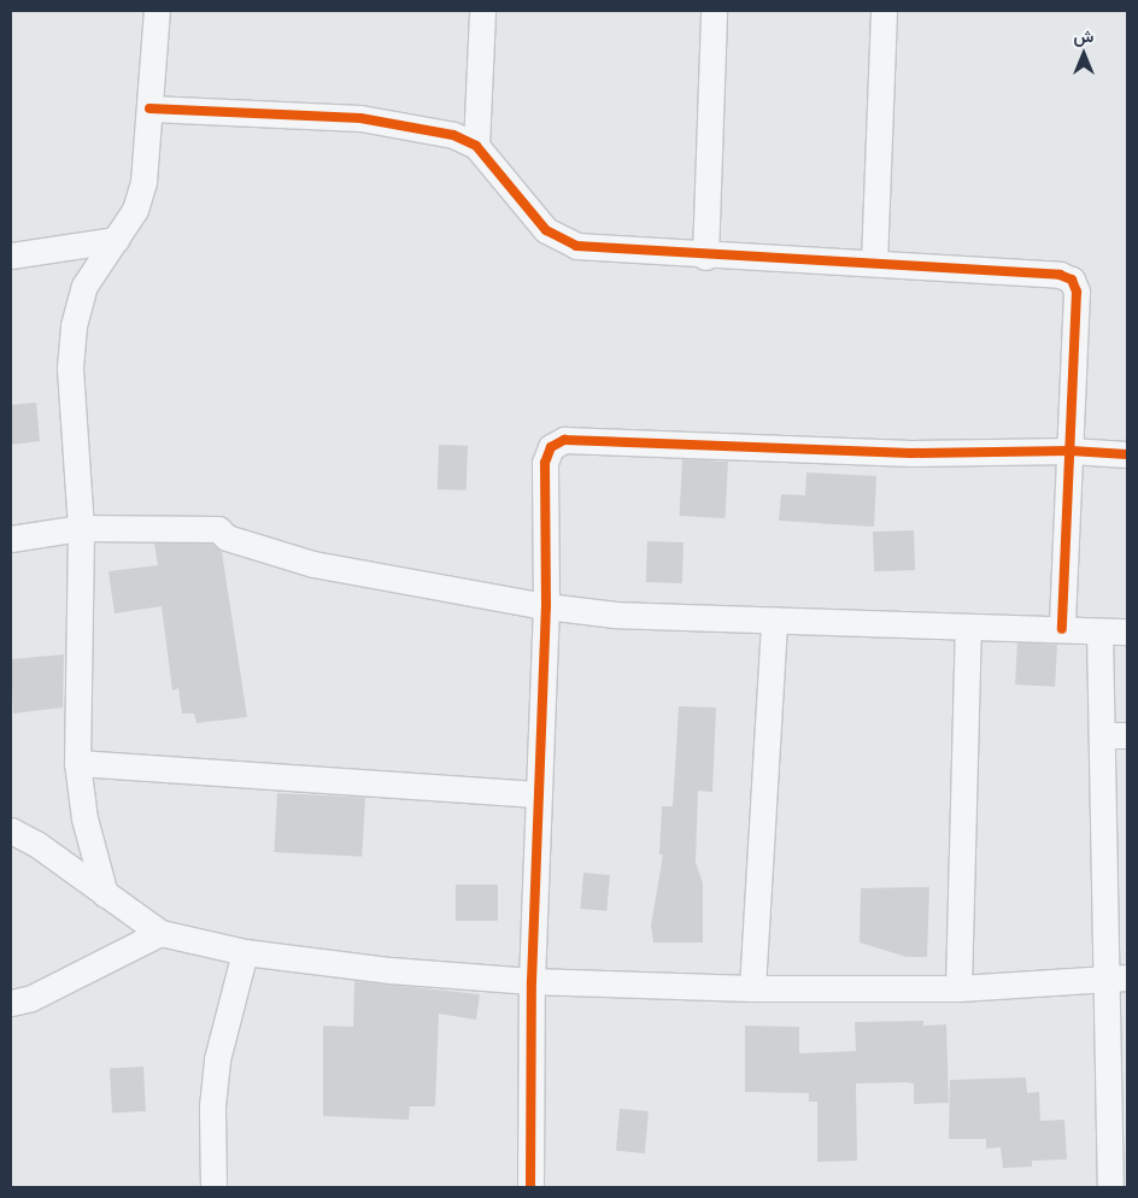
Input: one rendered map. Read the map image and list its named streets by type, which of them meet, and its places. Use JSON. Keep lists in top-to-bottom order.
{
  "north": "top"
}
